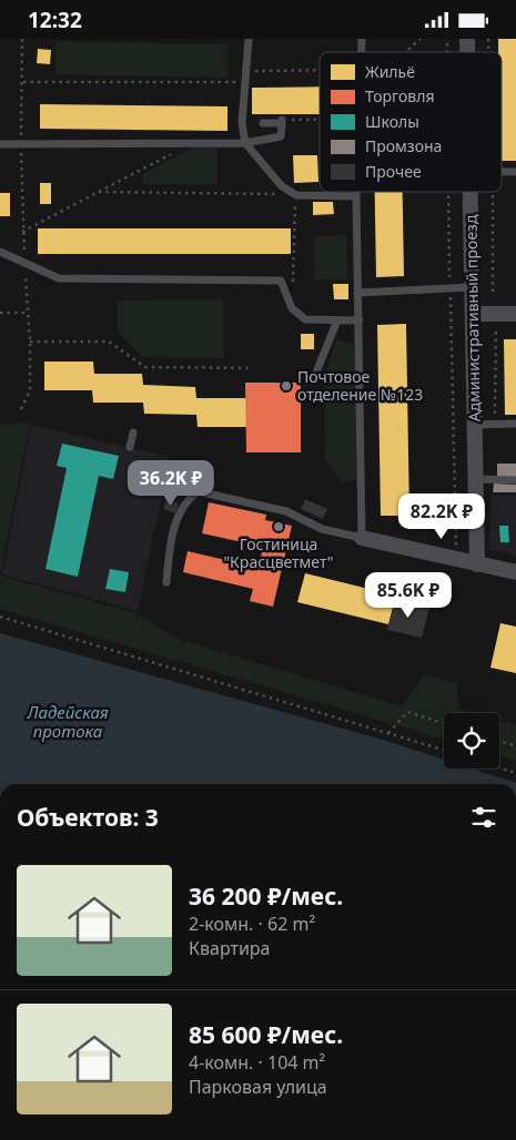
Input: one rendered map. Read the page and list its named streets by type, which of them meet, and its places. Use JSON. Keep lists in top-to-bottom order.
{
  "streets": {
    "street": ["Административный проезд"]
  },
  "water": ["Ладейская протока"],
  "places": ["Почтовое отделение №123", "Гостиница \"Красцветмет\""],
  "legend": [
    "Жильё",
    "Торговля",
    "Школы",
    "Промзона",
    "Прочее"
  ],
  "page": {
    "status": "12:32",
    "price": ["36.2K ₽", "82.2K ₽", "85.6K ₽"],
    "heading": "Объектов: 3",
    "list": [
      {
        "name": "36 200 ₽/мес.",
        "note": "2-комн. · 62 m² · Квартира"
      },
      {
        "name": "85 600 ₽/мес.",
        "note": "4-комн. · 104 m² · Парковая улица"
      }
    ]
  }
}
